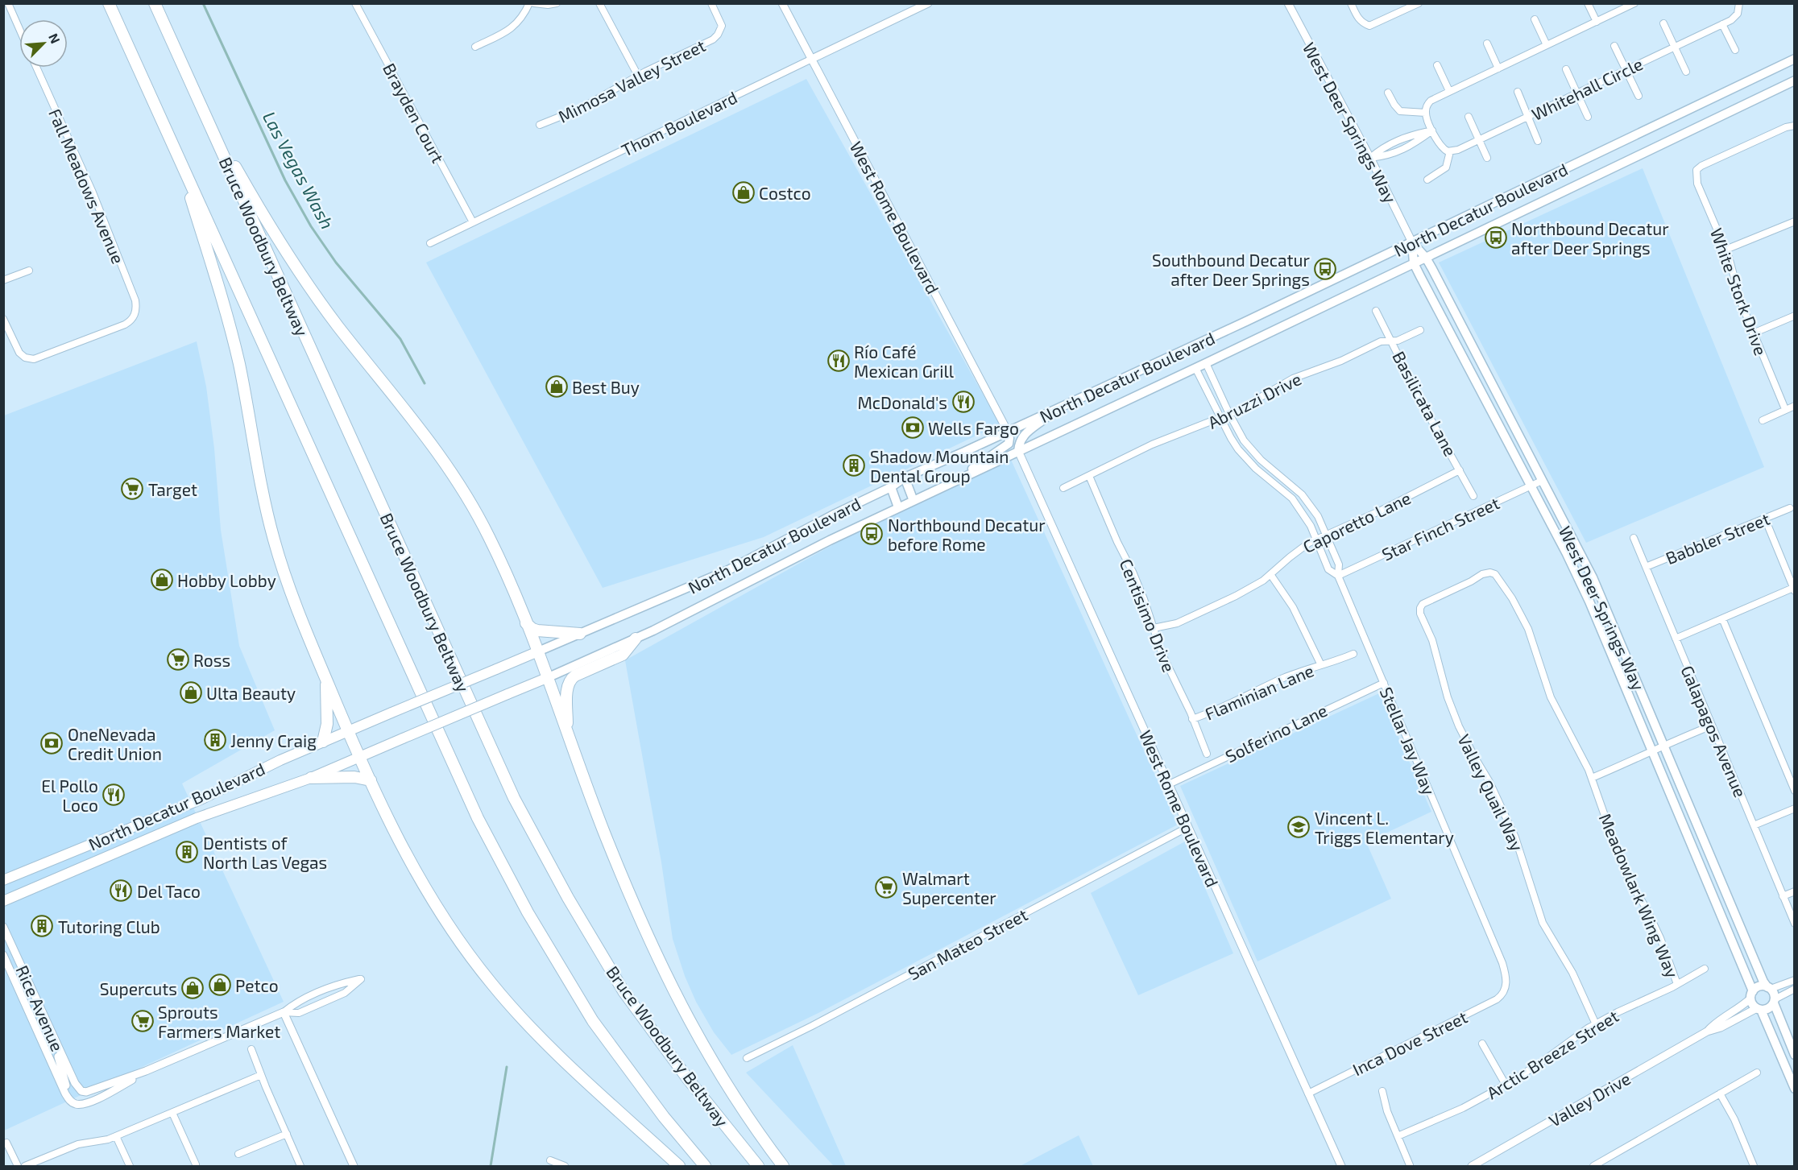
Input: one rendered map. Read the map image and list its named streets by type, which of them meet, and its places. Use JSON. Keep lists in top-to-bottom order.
{
  "streets": {
    "highway": ["Bruce Woodbury Beltway"],
    "main road": ["West Deer Springs Way", "North Decatur Boulevard"],
    "street": [
      "Mimosa Valley Street",
      "Whitehall Circle",
      "Brayden Court",
      "Thom Boulevard",
      "Fall Meadows Avenue",
      "West Rome Boulevard",
      "White Stork Drive",
      "Abruzzi Drive",
      "Basilicata Lane",
      "Caporetto Lane",
      "Star Finch Street",
      "Babbler Street",
      "Centisimo Drive",
      "Flaminian Lane",
      "Galapagos Avenue",
      "Solferino Lane",
      "Stellar Jay Way",
      "Valley Quail Way",
      "Meadowlark Wing Way",
      "San Mateo Street",
      "Rice Avenue",
      "Inca Dove Street",
      "Arctic Breeze Street",
      "Valley Drive"
    ]
  },
  "crossings": [
    ["Brayden Court", "Thom Boulevard"],
    ["West Deer Springs Way", "North Decatur Boulevard"],
    ["West Deer Springs Way", "Star Finch Street"],
    ["West Deer Springs Way", "Valley Drive"],
    ["Thom Boulevard", "West Rome Boulevard"],
    ["North Decatur Boulevard", "West Rome Boulevard"],
    ["West Rome Boulevard", "Solferino Lane"],
    ["West Rome Boulevard", "San Mateo Street"],
    ["West Rome Boulevard", "Inca Dove Street"],
    ["Abruzzi Drive", "Basilicata Lane"],
    ["Abruzzi Drive", "Centisimo Drive"],
    ["Basilicata Lane", "Caporetto Lane"],
    ["Caporetto Lane", "Centisimo Drive"],
    ["Star Finch Street", "Stellar Jay Way"],
    ["Babbler Street", "Galapagos Avenue"],
    ["Centisimo Drive", "Flaminian Lane"],
    ["Solferino Lane", "Stellar Jay Way"],
    ["Stellar Jay Way", "Inca Dove Street"],
    ["Valley Quail Way", "Meadowlark Wing Way"],
    ["Valley Quail Way", "Arctic Breeze Street"],
    ["Meadowlark Wing Way", "Arctic Breeze Street"]
  ],
  "water": ["Las Vegas Wash"],
  "places": {
    "shop": [
      "Costco",
      "Best Buy",
      "Hobby Lobby",
      "Ulta Beauty",
      "Petco",
      "Supercuts"
    ],
    "bus stop": ["Northbound Decatur after Deer Springs", "Southbound Decatur after Deer Springs", "Northbound Decatur before Rome"],
    "restaurant": [
      "Río Café Mexican Grill",
      "McDonald's",
      "El Pollo Loco",
      "Del Taco"
    ],
    "bank": ["Wells Fargo", "OneNevada Credit Union"],
    "building": [
      "Shadow Mountain Dental Group",
      "Jenny Craig",
      "Dentists of North Las Vegas",
      "Tutoring Club"
    ],
    "supermarket": [
      "Target",
      "Ross",
      "Walmart Supercenter",
      "Sprouts Farmers Market"
    ],
    "school or university": ["Vincent L. Triggs Elementary"]
  },
  "north": "top right"
}
